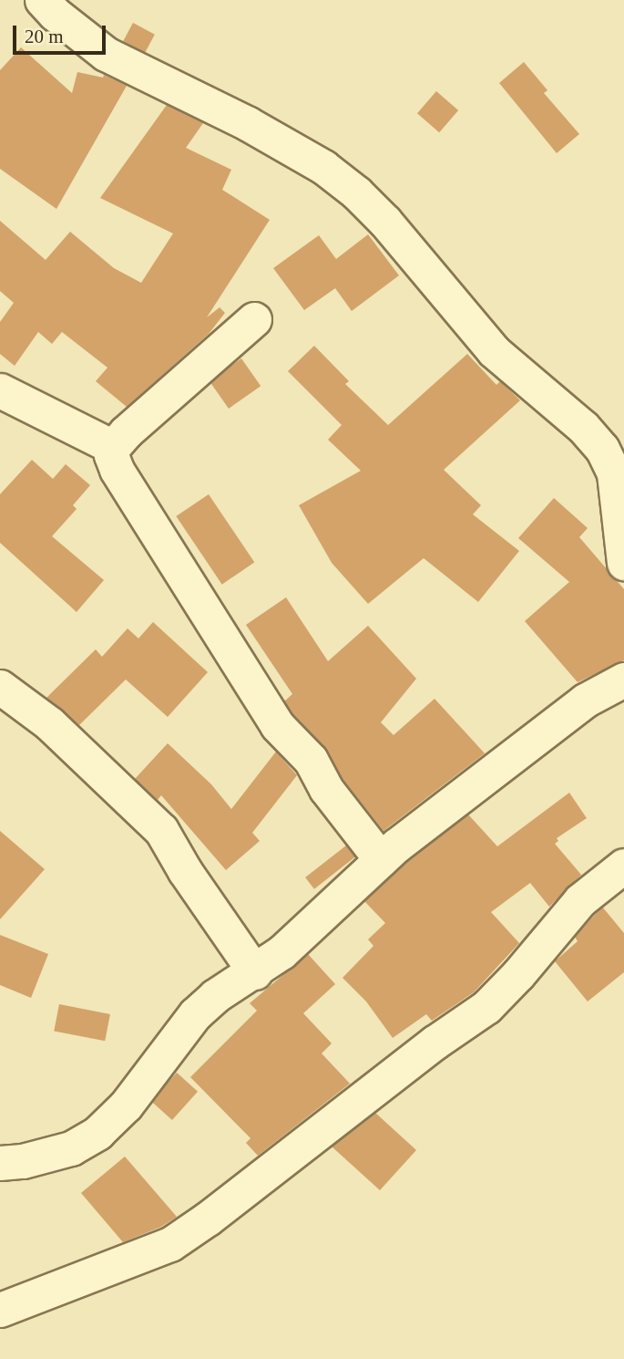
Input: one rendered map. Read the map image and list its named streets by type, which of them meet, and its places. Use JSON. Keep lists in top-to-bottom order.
{
  "scale_bar": "20 m"
}
